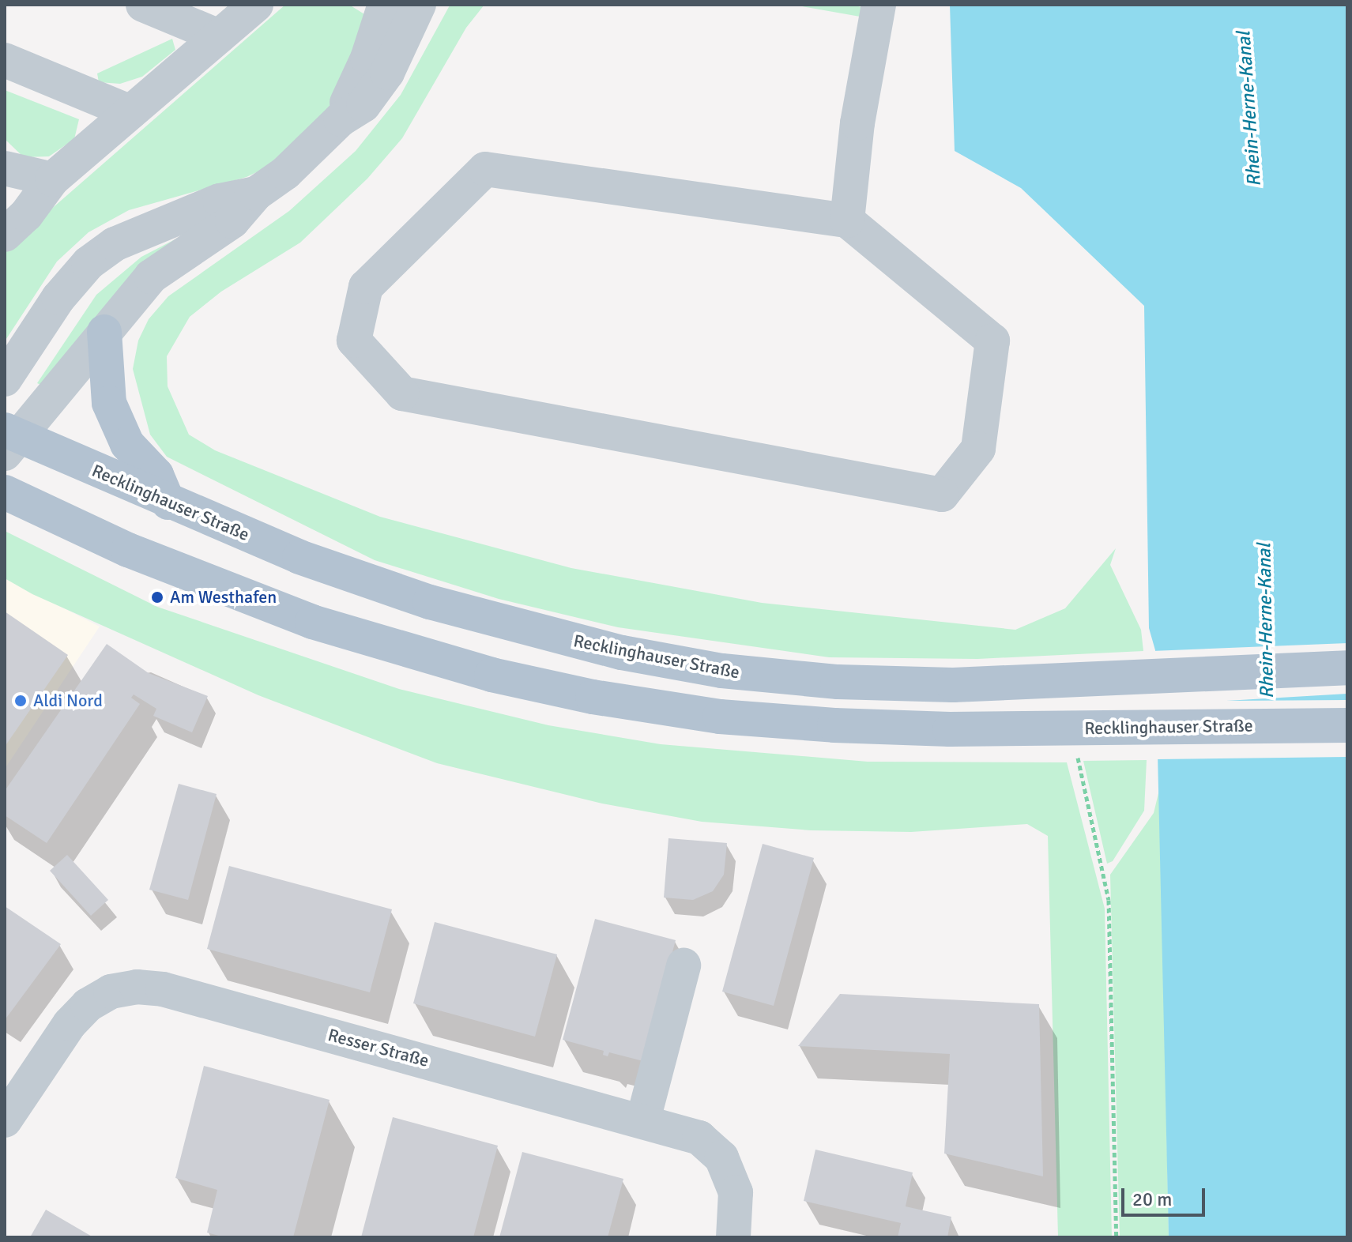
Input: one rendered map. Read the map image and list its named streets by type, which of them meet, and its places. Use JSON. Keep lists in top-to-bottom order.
{
  "streets": {
    "main road": ["Recklinghauser Straße"],
    "street": ["Resser Straße"]
  },
  "water": ["Rhein-Herne-Kanal"],
  "places": ["Am Westhafen", "Aldi Nord"],
  "scale_bar": "20 m"
}
